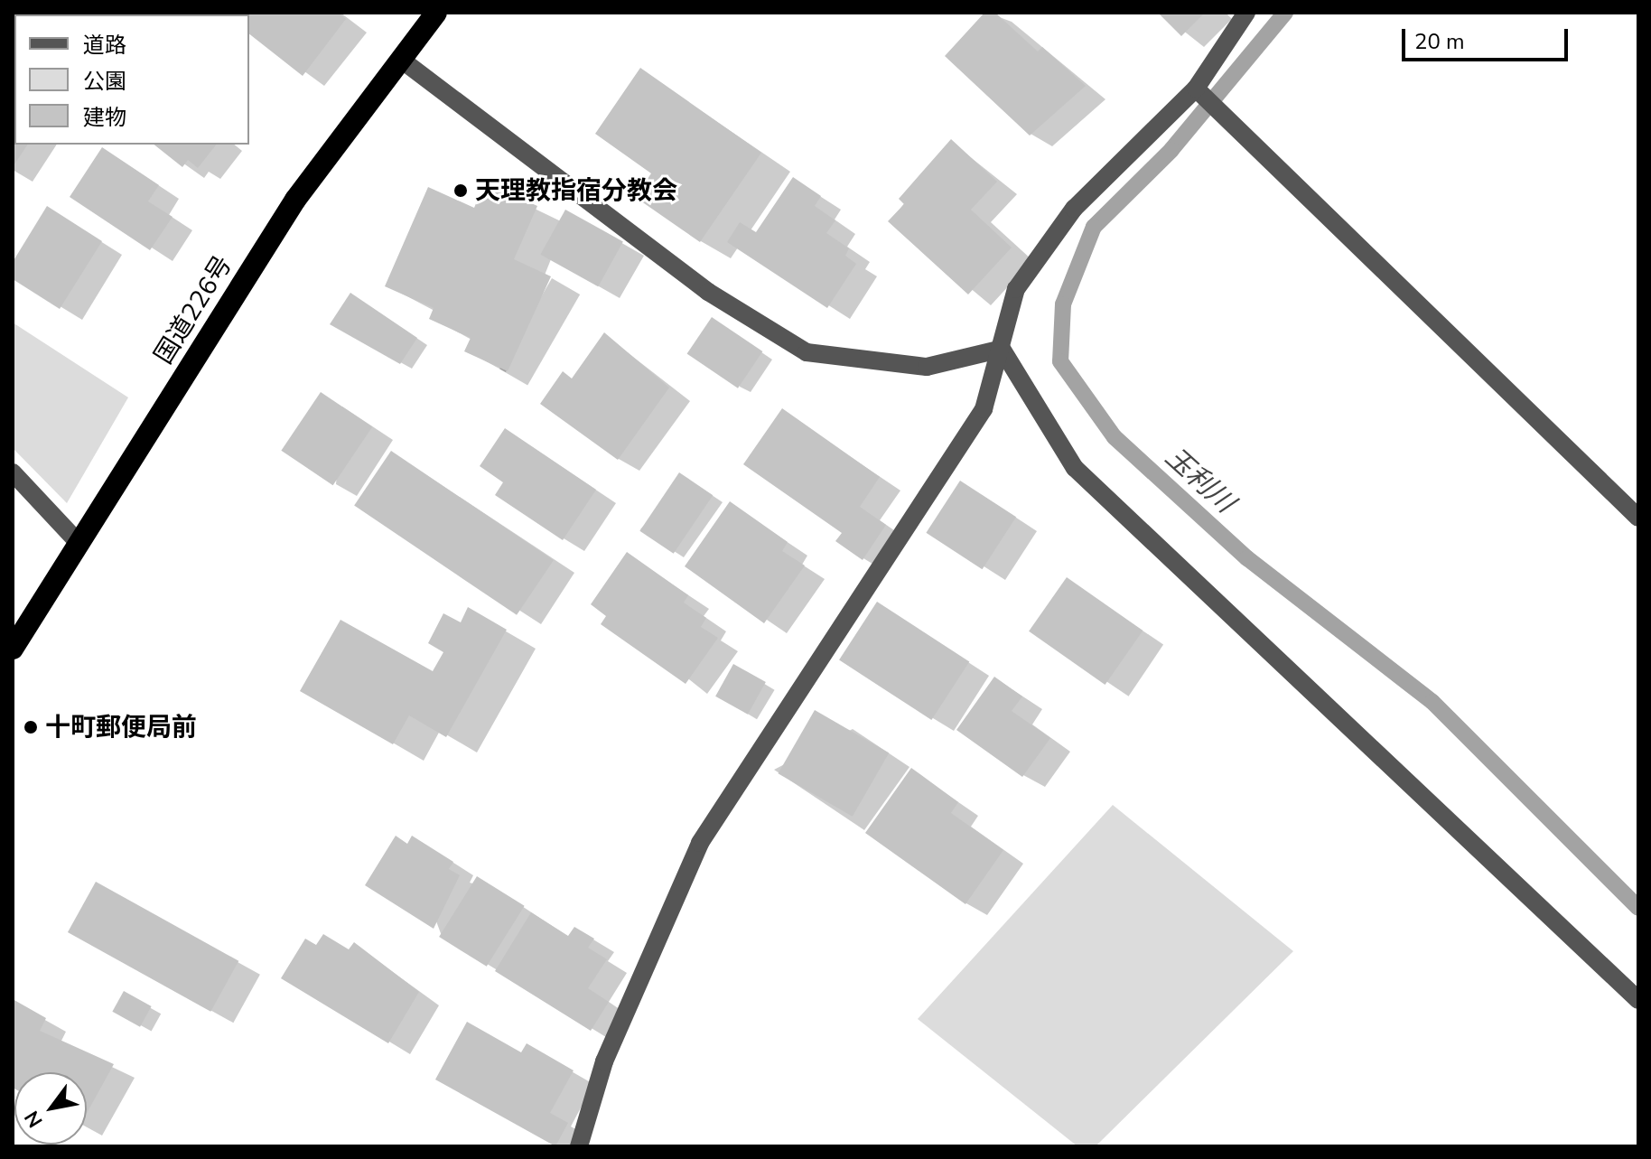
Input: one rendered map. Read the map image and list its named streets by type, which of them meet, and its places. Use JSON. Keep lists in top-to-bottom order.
{
  "streets": {
    "highway": ["国道226号"]
  },
  "water": ["玉利川"],
  "places": ["天理教指宿分教会", "十町郵便局前"],
  "legend": ["道路", "公園", "建物"],
  "scale_bar": "20 m",
  "north": "bottom left"
}
